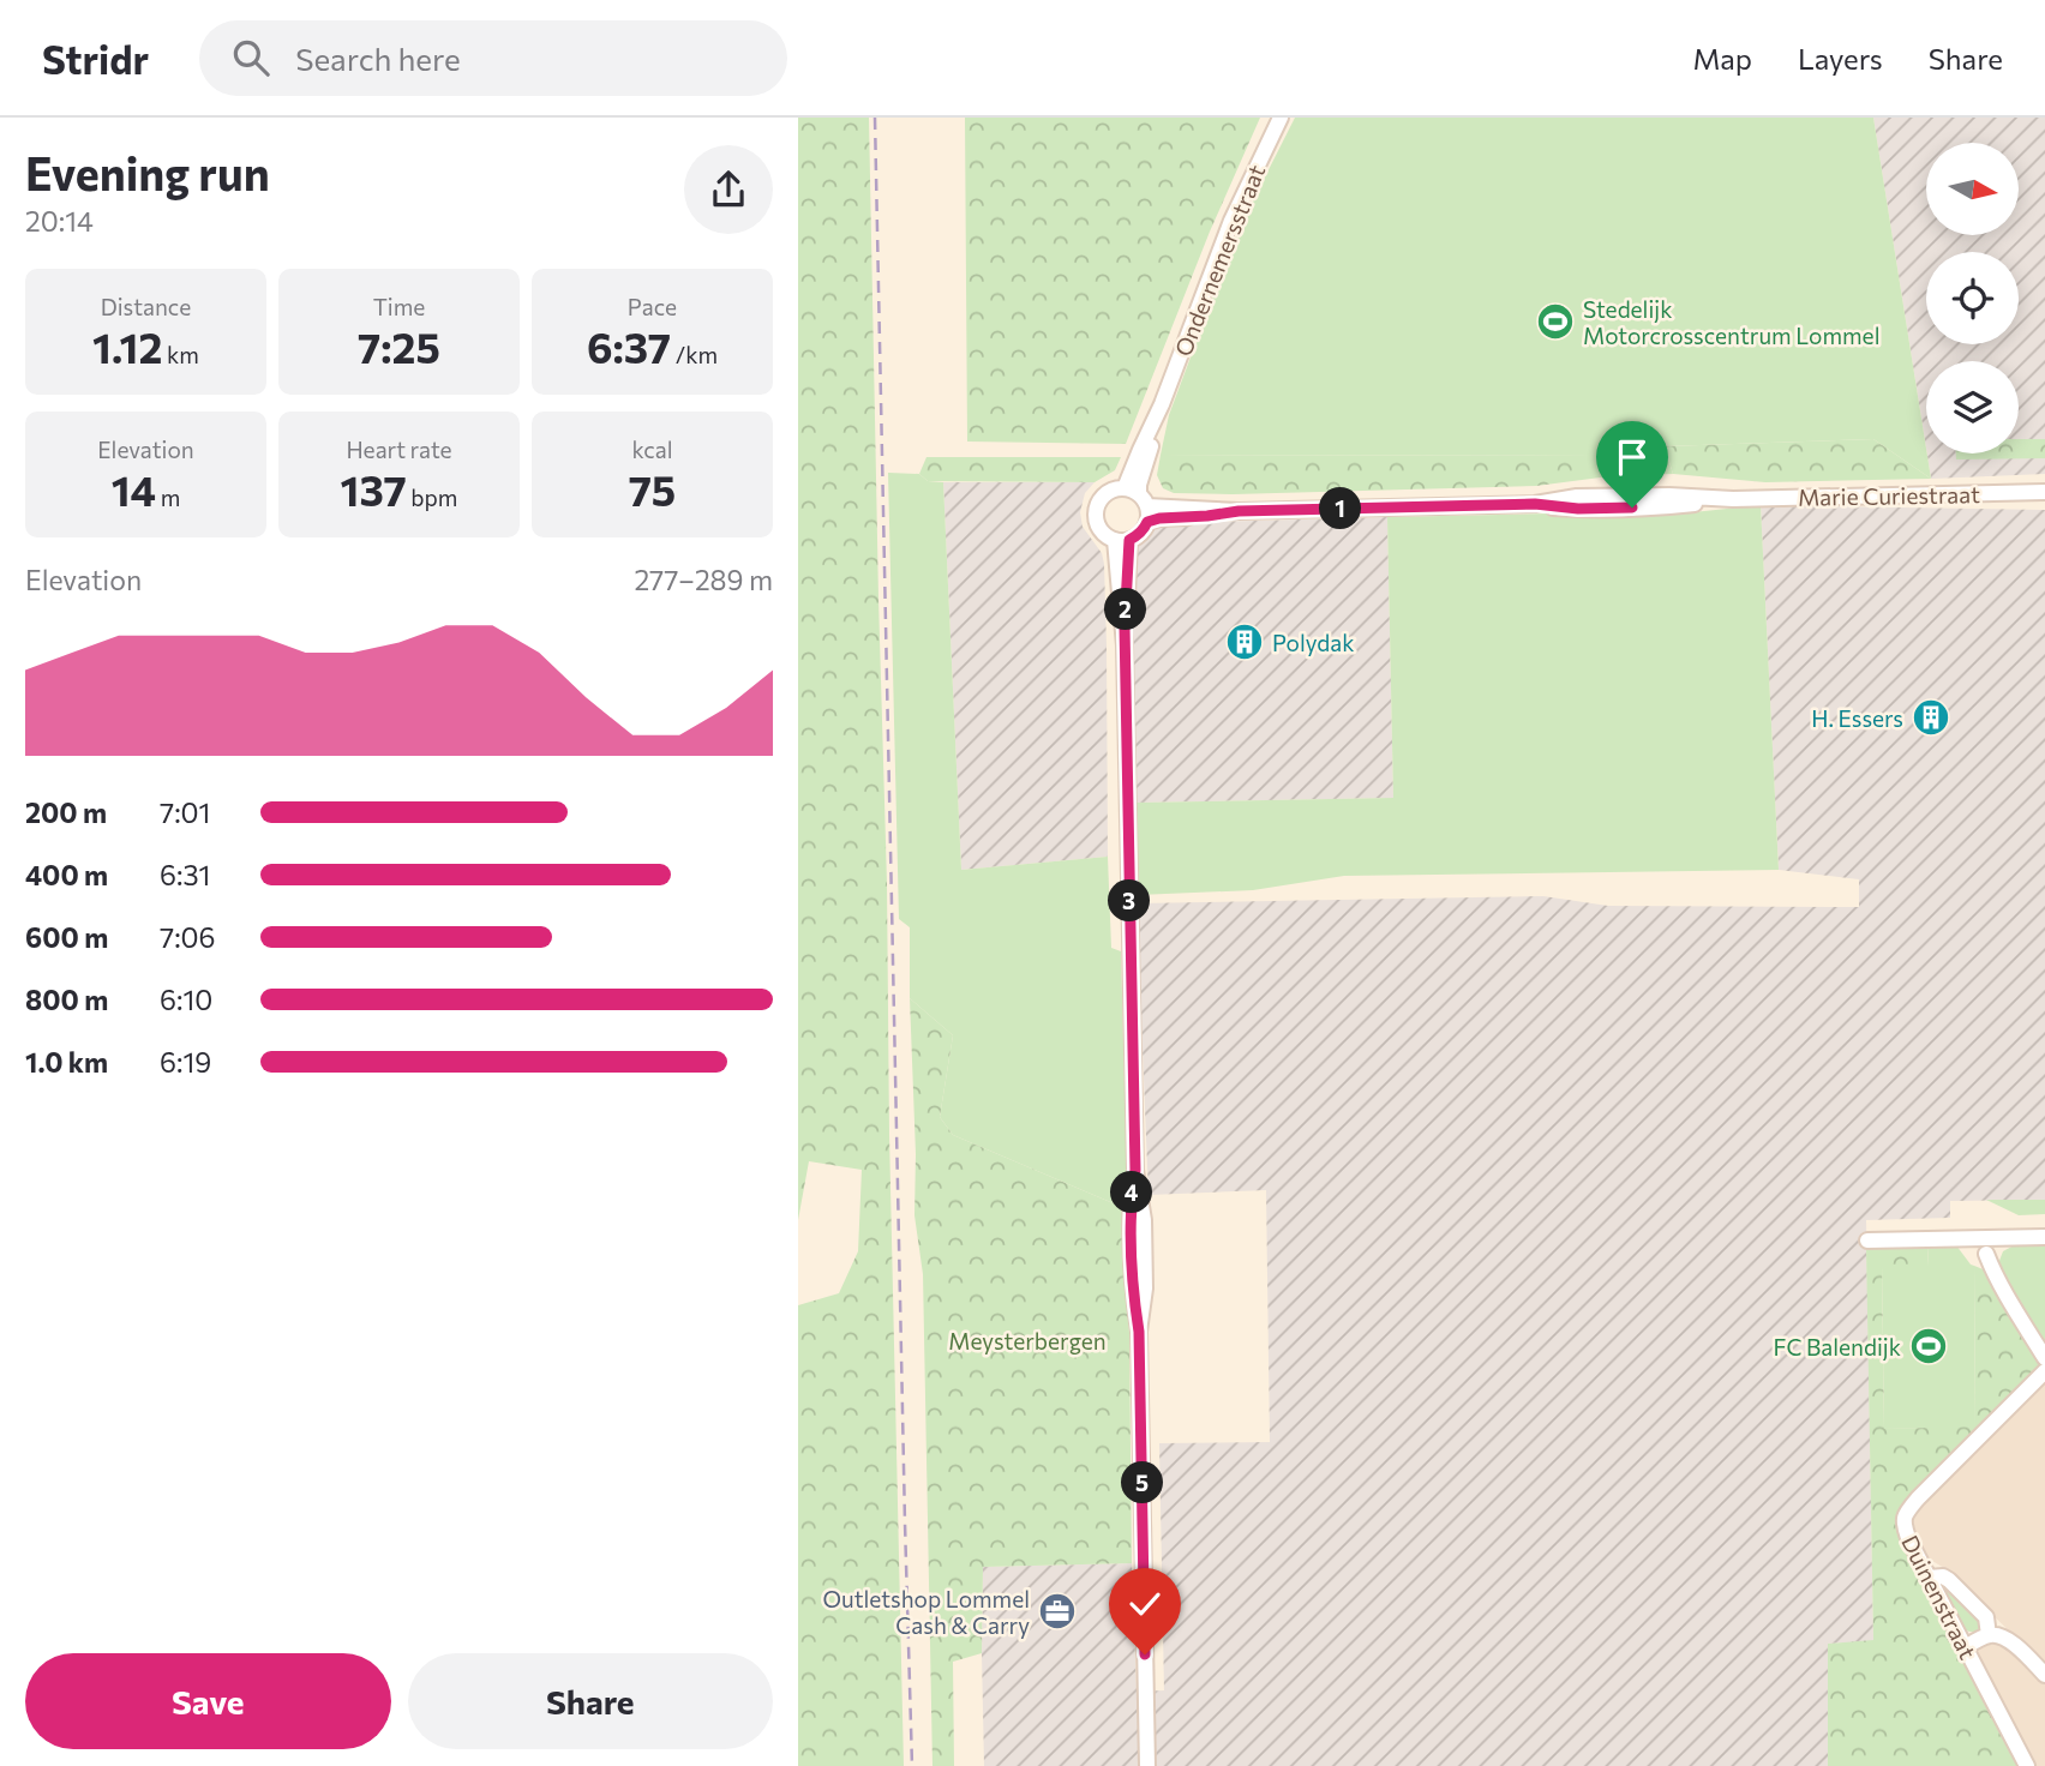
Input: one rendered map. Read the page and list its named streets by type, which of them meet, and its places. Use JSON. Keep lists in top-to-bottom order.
{
  "streets": {
    "street": ["Ondernemersstraat", "Marie Curiestraat", "Duinenstraat"]
  },
  "crossings": [
    ["Ondernemersstraat", "Marie Curiestraat"]
  ],
  "parks": ["Meysterbergen"],
  "places": {
    "sports": ["Stedelijk Motorcrosscentrum Lommel", "FC Balendijk"],
    "building": ["Polydak", "H. Essers"],
    "office": ["Outletshop Lommel Cash & Carry"]
  },
  "north": "right",
  "page": {
    "header": "Stridr",
    "search": "Search here",
    "nav": ["Map", "Layers", "Share"],
    "heading": ["Evening run", "20:14"],
    "stats": [
      ["Distance", "1.12 km"],
      ["Time", "7:25"],
      ["Pace", "6:37 /km"],
      ["Elevation", "14 m"],
      ["Heart rate", "137 bpm"],
      ["kcal", "75"]
    ],
    "pins": [
      "1",
      "2",
      "3",
      "4",
      "5"
    ],
    "chart": ["Elevation", "277–289 m"],
    "list": [
      {
        "name": "200 m",
        "note": "7:01"
      },
      {
        "name": "400 m",
        "note": "6:31"
      },
      {
        "name": "600 m",
        "note": "7:06"
      },
      {
        "name": "800 m",
        "note": "6:10"
      },
      {
        "name": "1.0 km",
        "note": "6:19"
      }
    ],
    "buttons": ["Save", "Share"]
  }
}
